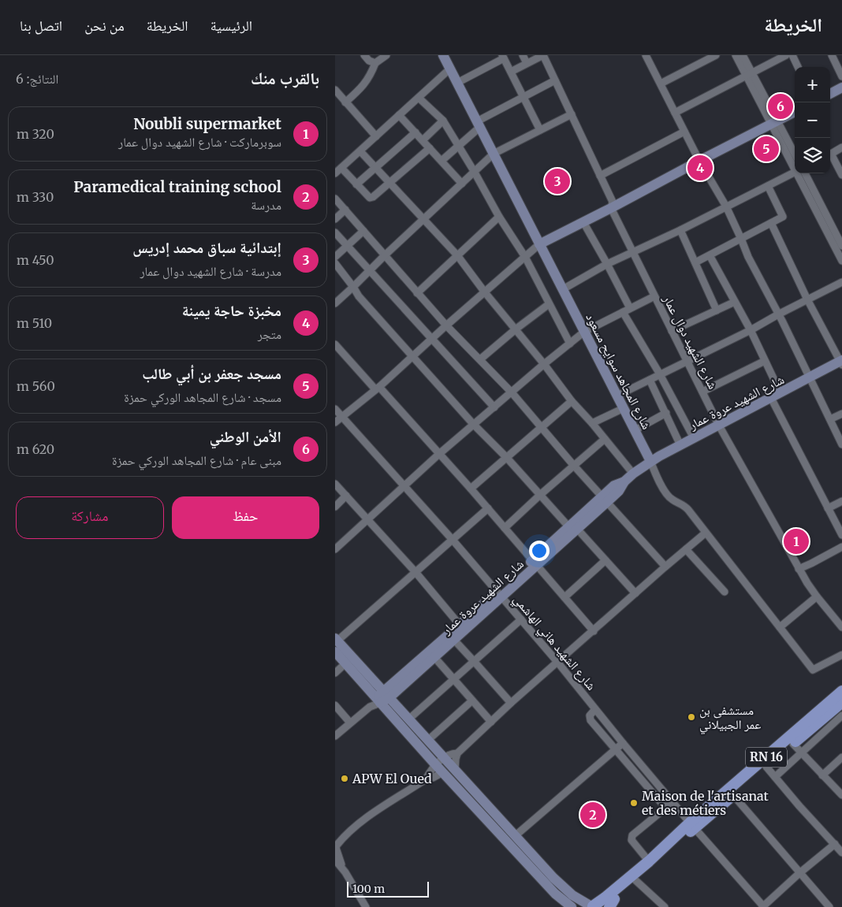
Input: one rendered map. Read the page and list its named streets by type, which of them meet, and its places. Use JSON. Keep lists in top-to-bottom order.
{
  "streets": {
    "main road": ["RN 16"],
    "street": [
      "شارع الشهيد دوال عمار",
      "شارع المجاهد سوايح مسعود",
      "شارع الشهيد عروة عمار",
      "شارع الشهيد هاني الهاشمي"
    ]
  },
  "crossings": [
    ["شارع الشهيد دوال عمار", "شارع الشهيد عروة عمار"],
    ["شارع المجاهد سوايح مسعود", "شارع الشهيد عروة عمار"],
    ["شارع الشهيد عروة عمار", "شارع الشهيد هاني الهاشمي"],
    ["شارع الشهيد هاني الهاشمي", "RN 16"]
  ],
  "places": ["مستشفى بن عمر الجبيلاني", "APW El Oued", "Maison de l'artisanat et des métiers"],
  "scale_bar": "100 m",
  "page": {
    "header": "الخريطة",
    "nav": [
      "الرئيسية",
      "الخريطة",
      "من نحن",
      "اتصل بنا"
    ],
    "heading": ["بالقرب منك", "النتائج: 6"],
    "map_buttons": ["+", "−"],
    "pins": [
      "6",
      "5",
      "4",
      "3",
      "1",
      "2"
    ],
    "list": [
      {
        "mark": "1",
        "name": "Noubli supermarket",
        "note": "سوبرماركت · شارع الشهيد دوال عمار",
        "value": "320 m"
      },
      {
        "mark": "2",
        "name": "Paramedical training school",
        "note": "مدرسة",
        "value": "330 m"
      },
      {
        "mark": "3",
        "name": "إبتدائية سباق محمد إدريس",
        "note": "مدرسة · شارع الشهيد دوال عمار",
        "value": "450 m"
      },
      {
        "mark": "4",
        "name": "مخبزة حاجة يمينة",
        "note": "متجر",
        "value": "510 m"
      },
      {
        "mark": "5",
        "name": "مسجد جعفر بن أبي طالب",
        "note": "مسجد · شارع المجاهد الوركي حمزة",
        "value": "560 m"
      },
      {
        "mark": "6",
        "name": "الأمن الوطني",
        "note": "مبنى عام · شارع المجاهد الوركي حمزة",
        "value": "620 m"
      }
    ],
    "buttons": ["حفظ", "مشاركة"],
    "scale": "100 m"
  }
}
